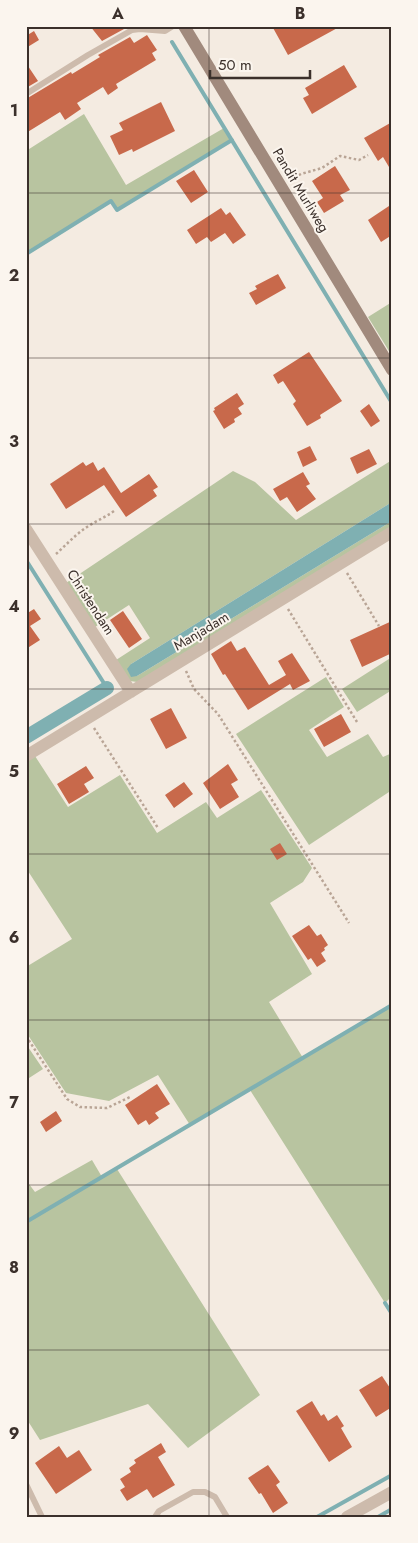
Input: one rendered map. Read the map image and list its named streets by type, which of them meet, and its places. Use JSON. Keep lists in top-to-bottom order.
{
  "streets": {
    "street": ["Pandit Murliweg", "Christendam", "Manjadam"]
  },
  "crossings": [
    ["Christendam", "Manjadam"]
  ],
  "scale_bar": "50 m",
  "grid": {
    "columns": ["A", "B"],
    "rows": [
      "1",
      "2",
      "3",
      "4",
      "5",
      "6",
      "7",
      "8",
      "9"
    ]
  }
}
